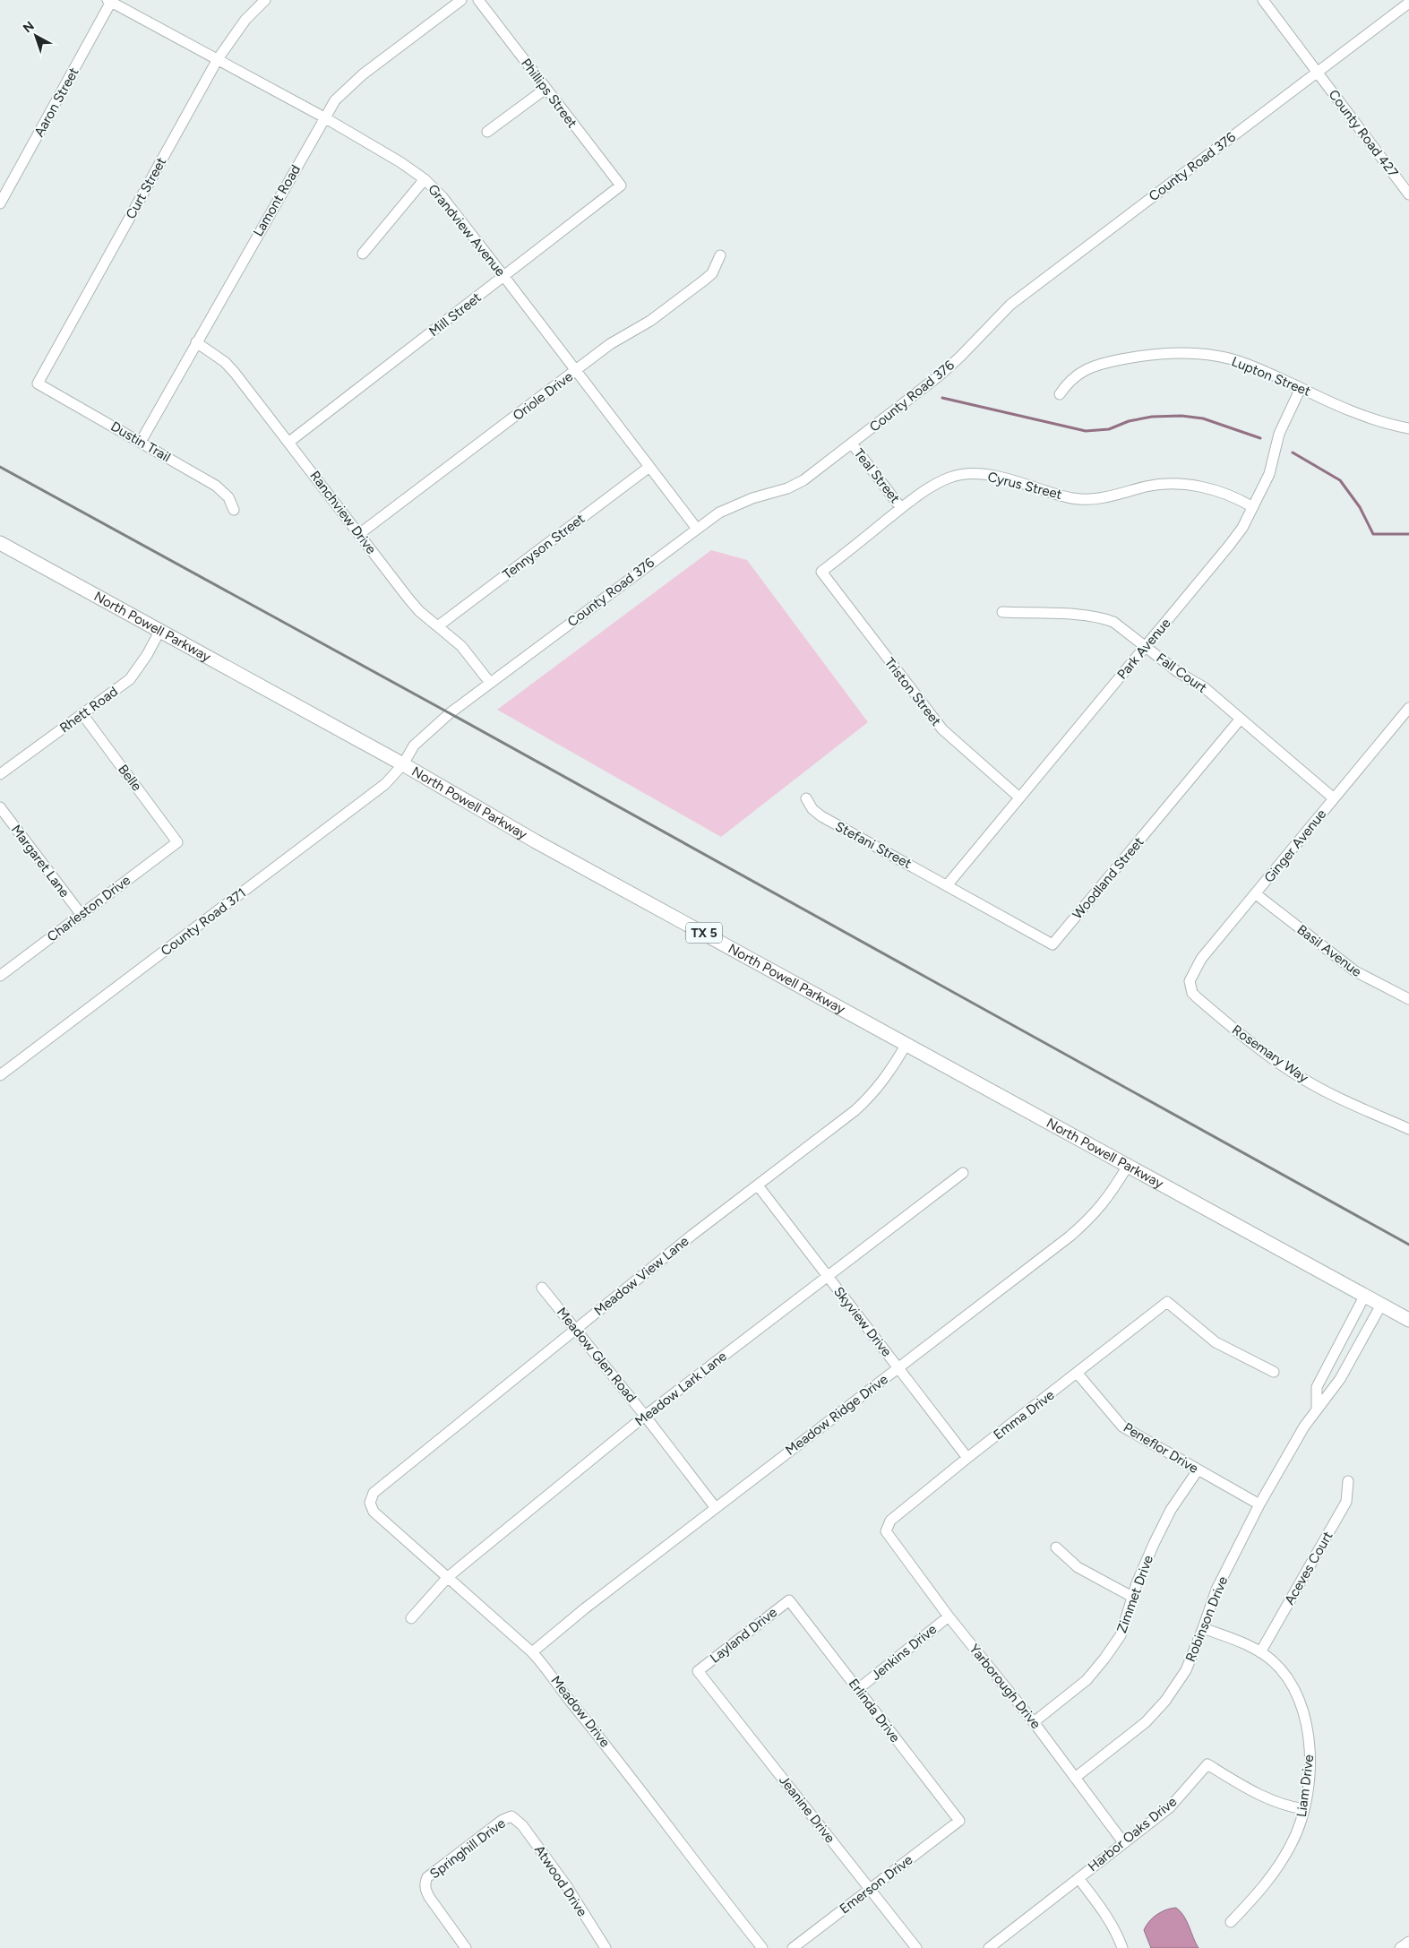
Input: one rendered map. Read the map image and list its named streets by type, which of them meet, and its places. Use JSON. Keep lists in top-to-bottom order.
{
  "streets": {
    "main road": ["North Powell Parkway", "TX 5"],
    "street": [
      "Phillips Street",
      "Aaron Street",
      "County Road 427",
      "County Road 376",
      "Curt Street",
      "Lamont Road",
      "Grandview Avenue",
      "Mill Street",
      "Lupton Street",
      "Oriole Drive",
      "Dustin Trail",
      "Teal Street",
      "Cyrus Street",
      "Ranchview Drive",
      "Tennyson Street",
      "Park Avenue",
      "Fall Court",
      "Triston Street",
      "Rhett Road",
      "Belle",
      "Stefani Street",
      "Ginger Avenue",
      "Margaret Lane",
      "Woodland Street",
      "Charleston Drive",
      "County Road 371",
      "Basil Avenue",
      "Rosemary Way",
      "Meadow View Lane",
      "Skyview Drive",
      "Meadow Glen Road",
      "Meadow Lark Lane",
      "Meadow Ridge Drive",
      "Emma Drive",
      "Peneflor Drive",
      "Aceves Court",
      "Zimmet Drive",
      "Robinson Drive",
      "Layland Drive",
      "Jenkins Drive",
      "Yarborough Drive",
      "Erlinda Drive",
      "Meadow Drive",
      "Liam Drive",
      "Jeanine Drive",
      "Harbor Oaks Drive",
      "Springhill Drive",
      "Atwood Drive",
      "Emerson Drive"
    ]
  },
  "crossings": [
    ["Phillips Street", "Mill Street"],
    ["Aaron Street", "Grandview Avenue"],
    ["County Road 427", "County Road 376"],
    ["County Road 376", "Grandview Avenue"],
    ["County Road 376", "Teal Street"],
    ["County Road 376", "Ranchview Drive"],
    ["County Road 376", "North Powell Parkway"],
    ["County Road 376", "County Road 371"],
    ["Curt Street", "Grandview Avenue"],
    ["Curt Street", "Dustin Trail"],
    ["Lamont Road", "Grandview Avenue"],
    ["Lamont Road", "Dustin Trail"],
    ["Lamont Road", "Ranchview Drive"],
    ["Grandview Avenue", "Mill Street"],
    ["Grandview Avenue", "Oriole Drive"],
    ["Grandview Avenue", "Tennyson Street"],
    ["Mill Street", "Ranchview Drive"],
    ["Lupton Street", "Park Avenue"],
    ["Oriole Drive", "Ranchview Drive"],
    ["Teal Street", "Cyrus Street"],
    ["Cyrus Street", "Park Avenue"],
    ["Cyrus Street", "Triston Street"],
    ["Ranchview Drive", "Tennyson Street"],
    ["North Powell Parkway", "Rhett Road"],
    ["North Powell Parkway", "County Road 371"],
    ["North Powell Parkway", "Meadow View Lane"],
    ["North Powell Parkway", "Meadow Ridge Drive"],
    ["North Powell Parkway", "Robinson Drive"],
    ["Park Avenue", "Fall Court"],
    ["Park Avenue", "Triston Street"],
    ["Park Avenue", "Stefani Street"],
    ["Park Avenue", "Woodland Street"],
    ["Fall Court", "Ginger Avenue"],
    ["Fall Court", "Woodland Street"],
    ["Rhett Road", "Belle"],
    ["Belle", "Charleston Drive"],
    ["Stefani Street", "Woodland Street"],
    ["Ginger Avenue", "Basil Avenue"],
    ["Ginger Avenue", "Rosemary Way"],
    ["Margaret Lane", "Charleston Drive"],
    ["Meadow View Lane", "Skyview Drive"],
    ["Meadow View Lane", "Meadow Glen Road"],
    ["Meadow View Lane", "Meadow Drive"],
    ["Skyview Drive", "Meadow Lark Lane"],
    ["Skyview Drive", "Meadow Ridge Drive"],
    ["Skyview Drive", "Emma Drive"],
    ["Meadow Glen Road", "Meadow Lark Lane"],
    ["Meadow Glen Road", "Meadow Ridge Drive"],
    ["Meadow Lark Lane", "Meadow Drive"],
    ["Meadow Ridge Drive", "Meadow Drive"],
    ["Emma Drive", "Peneflor Drive"],
    ["Emma Drive", "Yarborough Drive"],
    ["Peneflor Drive", "Zimmet Drive"],
    ["Peneflor Drive", "Robinson Drive"],
    ["Aceves Court", "Liam Drive"],
    ["Zimmet Drive", "Yarborough Drive"],
    ["Robinson Drive", "Yarborough Drive"],
    ["Robinson Drive", "Liam Drive"],
    ["Layland Drive", "Erlinda Drive"],
    ["Layland Drive", "Jeanine Drive"],
    ["Jenkins Drive", "Yarborough Drive"],
    ["Jenkins Drive", "Erlinda Drive"],
    ["Yarborough Drive", "Harbor Oaks Drive"],
    ["Erlinda Drive", "Emerson Drive"],
    ["Liam Drive", "Harbor Oaks Drive"],
    ["Jeanine Drive", "Emerson Drive"],
    ["Springhill Drive", "Atwood Drive"]
  ],
  "north": "top left"
}
